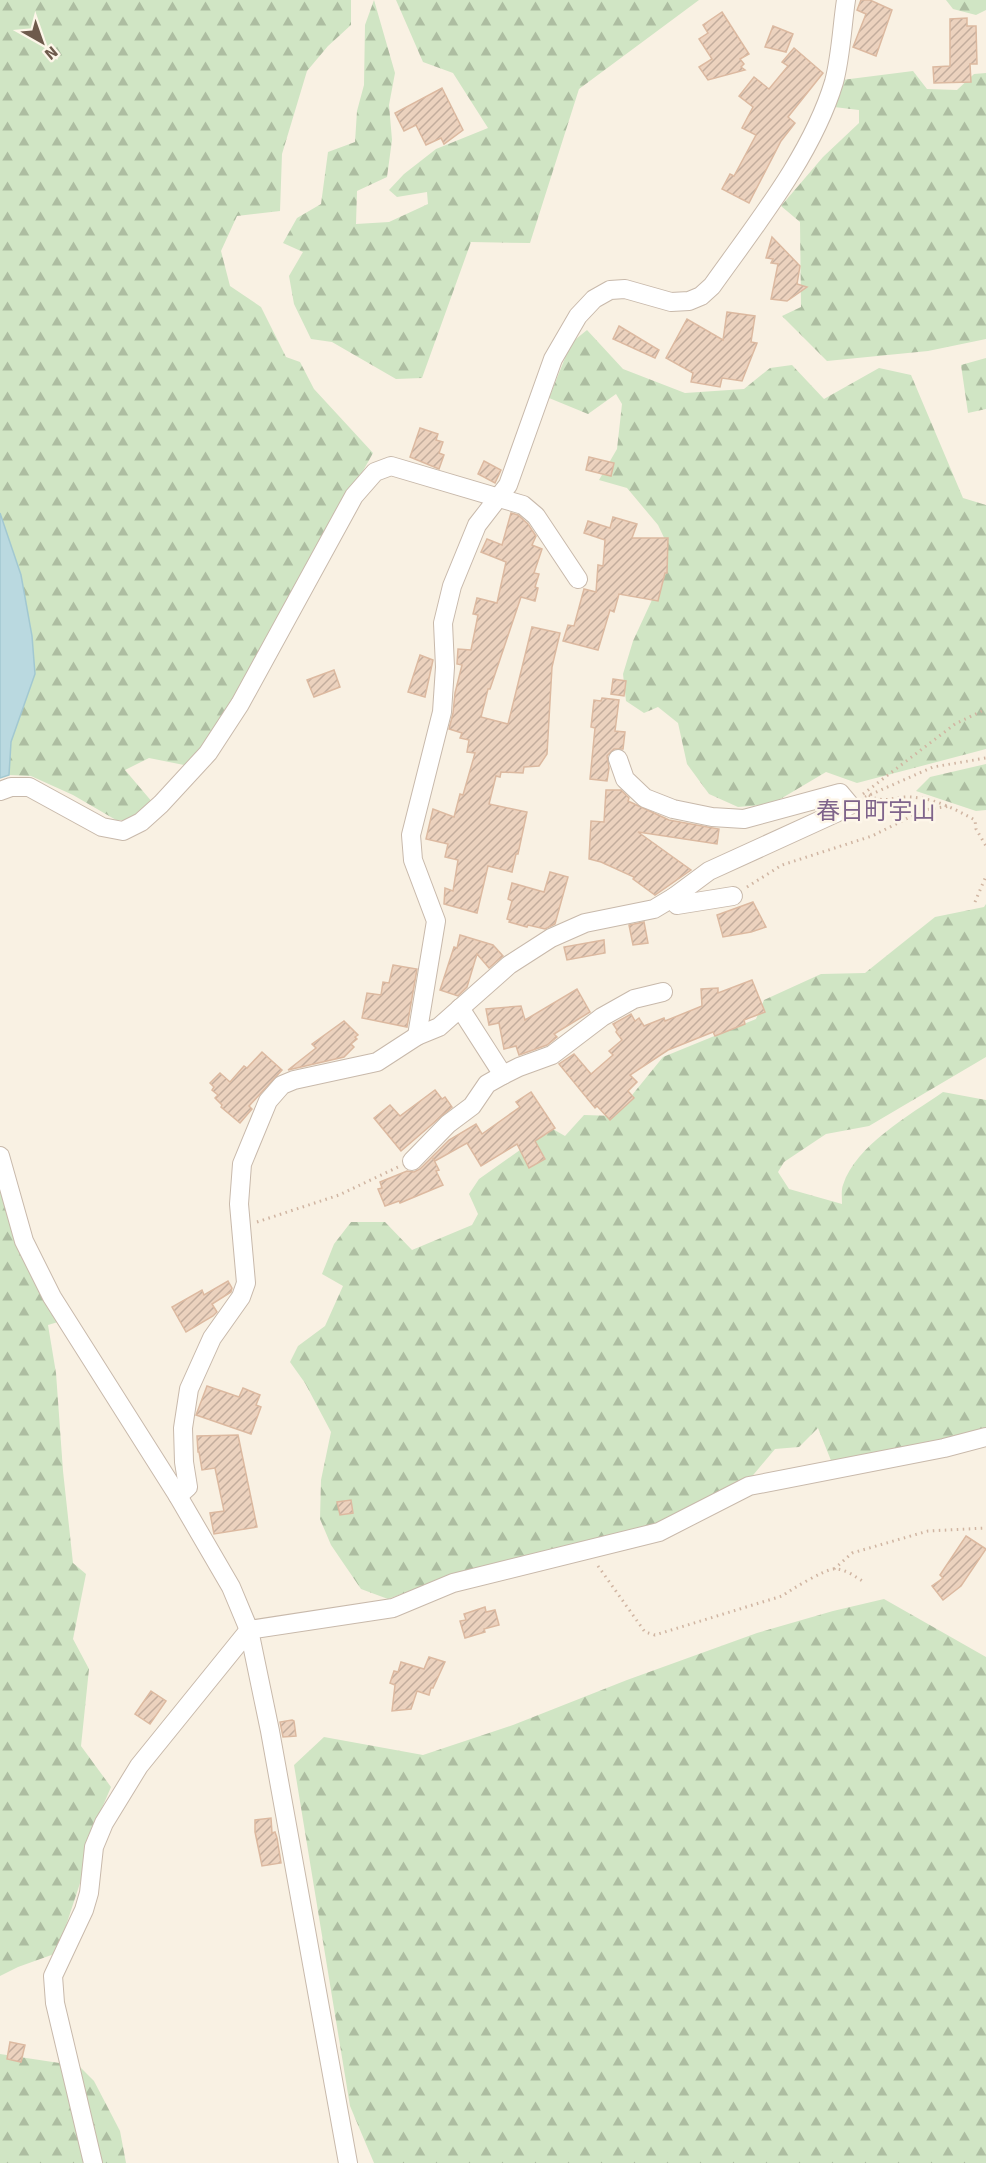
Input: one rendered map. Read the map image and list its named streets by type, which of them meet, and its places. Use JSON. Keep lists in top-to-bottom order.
{
  "districts": ["春日町宇山"],
  "north": "bottom right"
}
